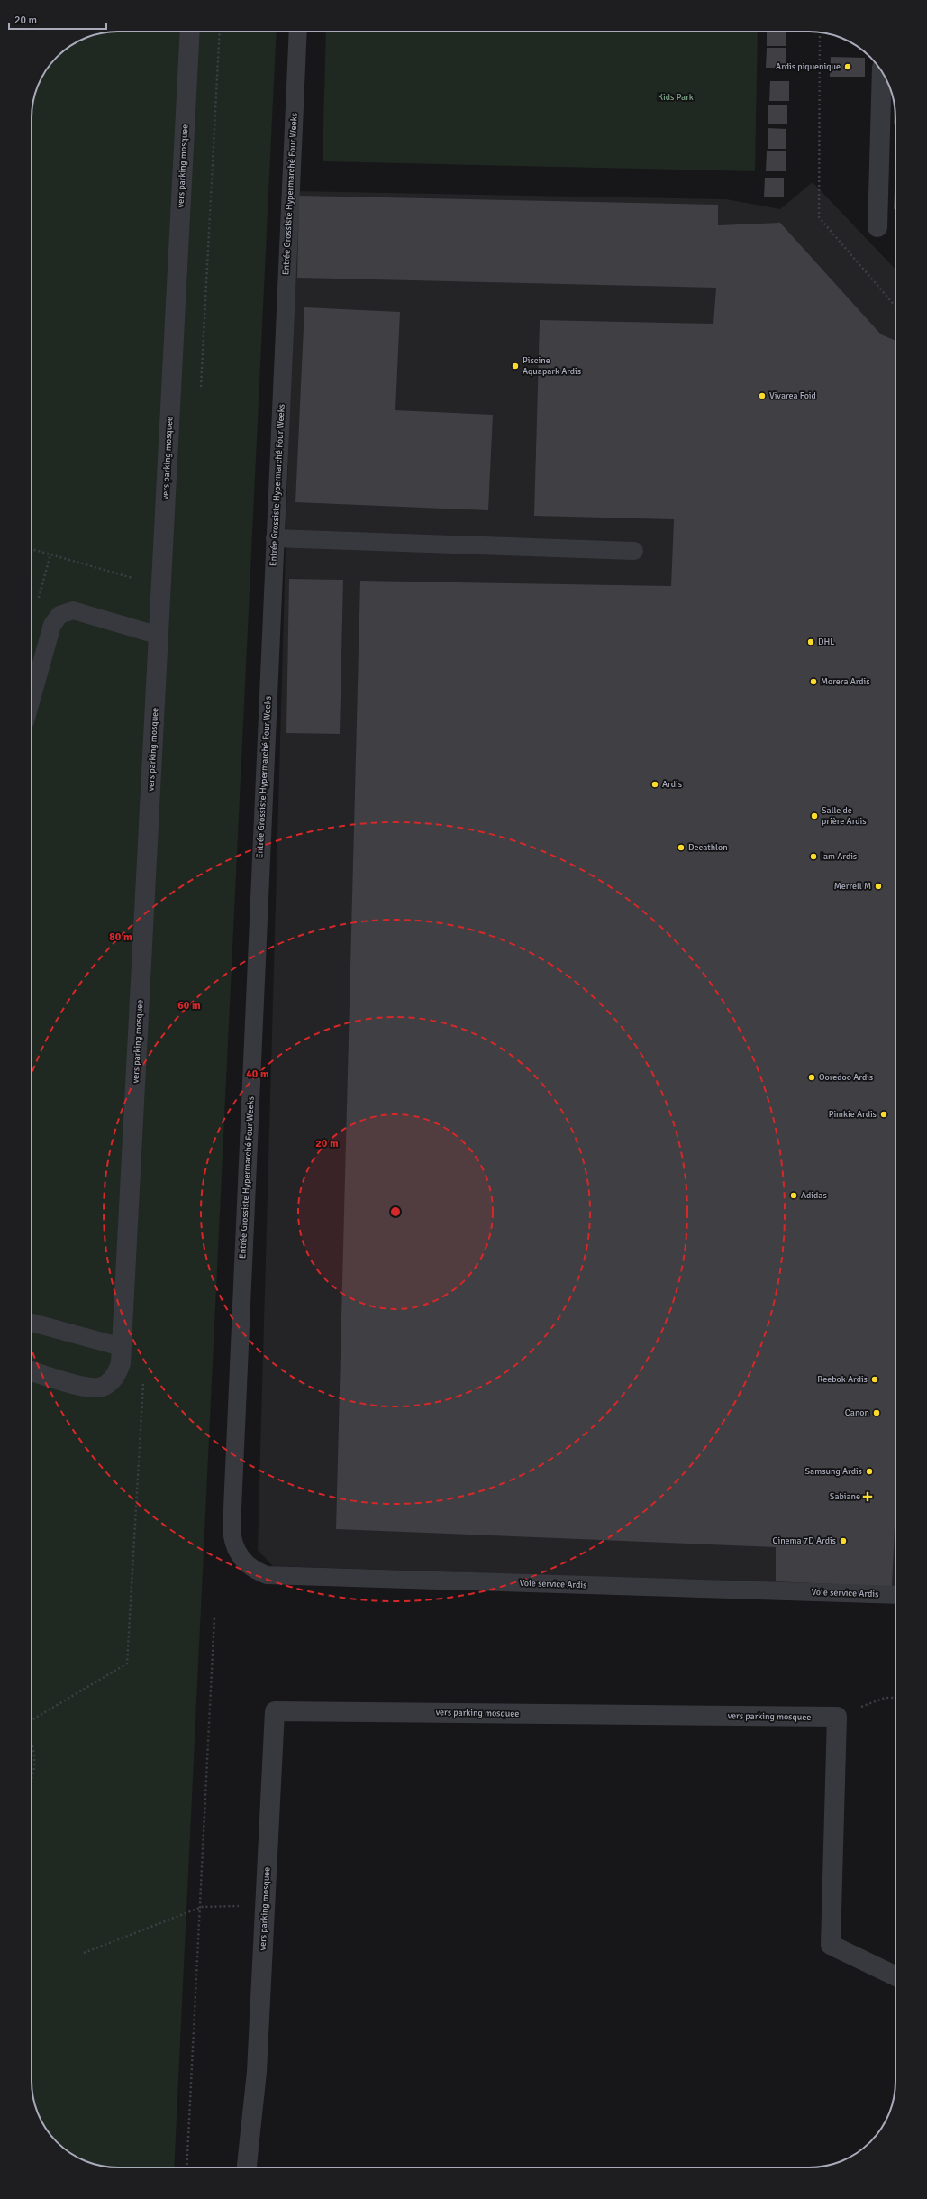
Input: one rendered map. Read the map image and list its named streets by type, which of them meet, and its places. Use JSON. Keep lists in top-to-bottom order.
{
  "streets": {
    "street": ["vers parking mosquee"],
    "lane": ["Entrée Grossiste Hypermarché Four Weeks", "Voie service Ardis"]
  },
  "crossings": [
    ["Entrée Grossiste Hypermarché Four Weeks", "Voie service Ardis"]
  ],
  "parks": ["Kids Park"],
  "places": {
    "other": [
      "Ardis piquenique",
      "Piscine Aquapark Ardis",
      "Vivarea Foid",
      "DHL",
      "Morera Ardis",
      "Ardis",
      "Salle de prière Ardis",
      "Decathlon",
      "Iam Ardis",
      "Merrell M",
      "Ooredoo Ardis",
      "Pimkie Ardis",
      "Adidas",
      "Reebok Ardis",
      "Canon",
      "Samsung Ardis",
      "Cinema 7D Ardis"
    ],
    "health": ["Sabiane"]
  },
  "scale_bar": "20 m",
  "rings": [
    "80 m",
    "60 m",
    "40 m",
    "20 m"
  ]
}
